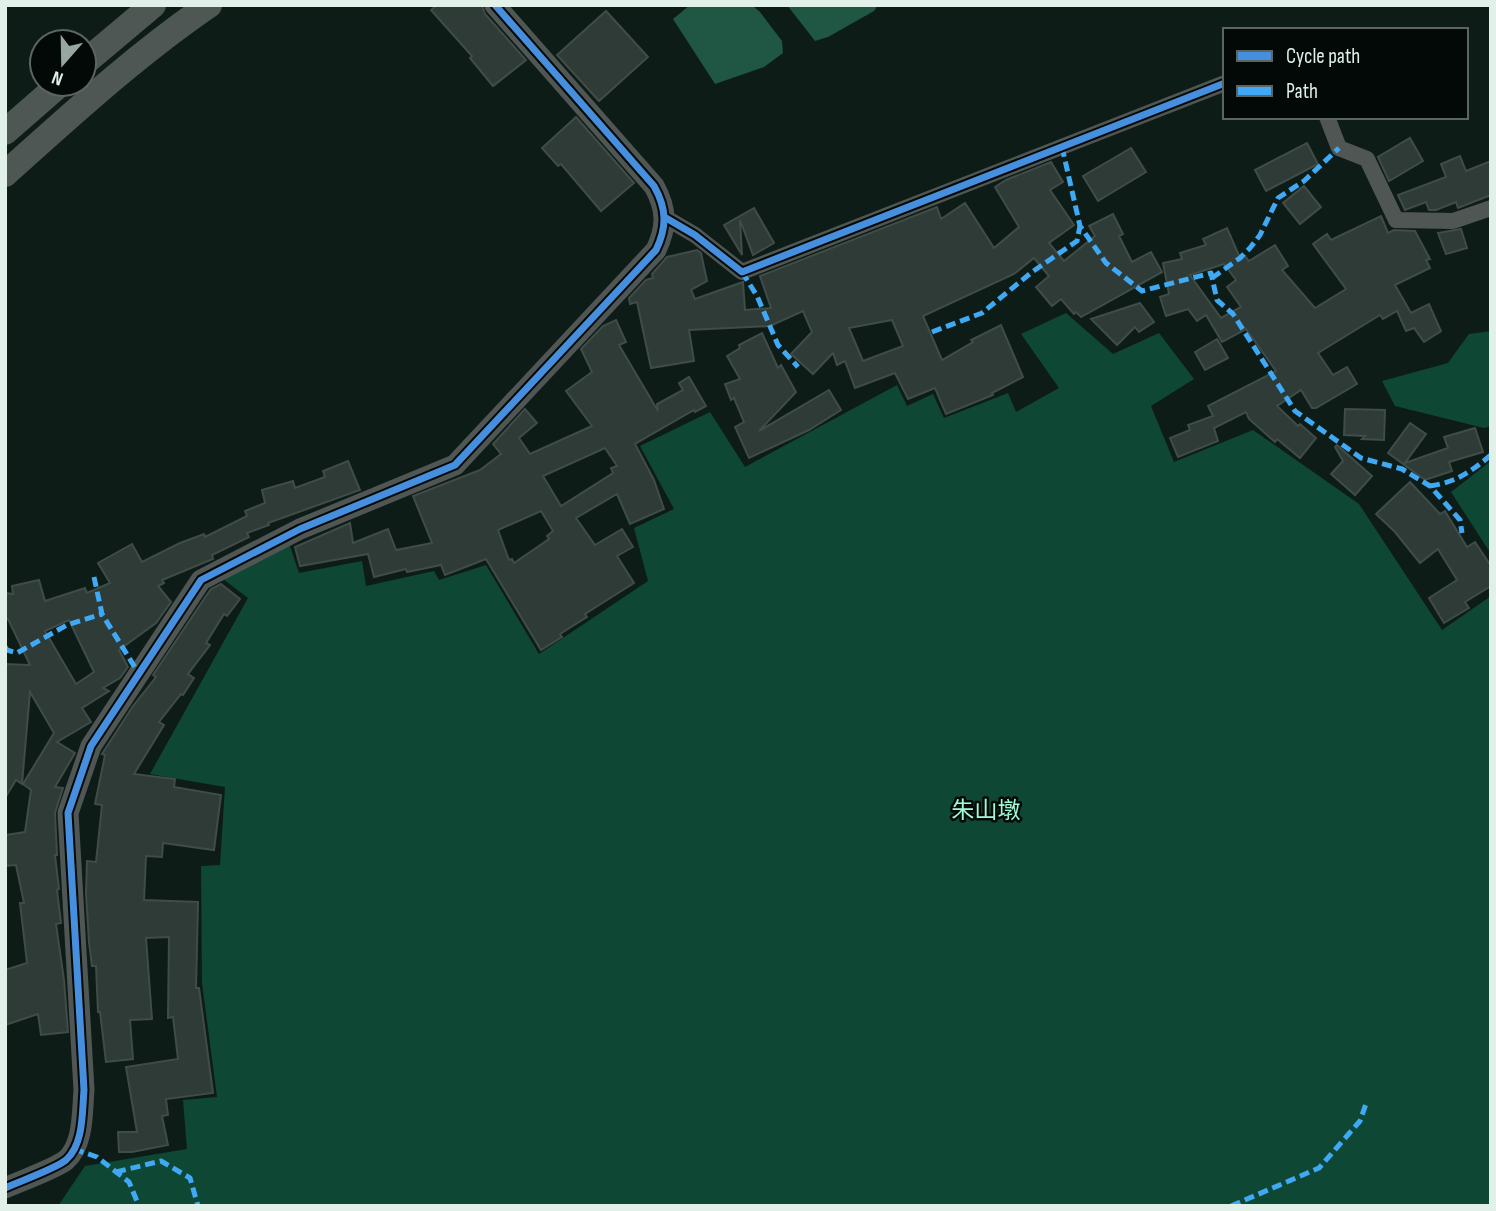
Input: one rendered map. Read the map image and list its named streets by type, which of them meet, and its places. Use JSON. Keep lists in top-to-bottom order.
{
  "parks": ["朱山墩"],
  "legend": ["Cycle path", "Path"],
  "north": "bottom"
}
